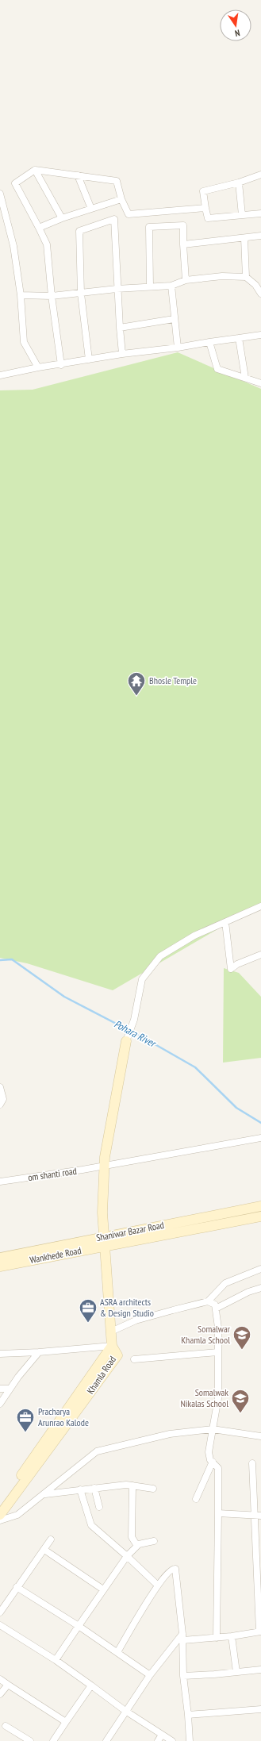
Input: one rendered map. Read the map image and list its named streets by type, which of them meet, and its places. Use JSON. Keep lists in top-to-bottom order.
{
  "streets": {
    "street": [
      "om shanti road",
      "Shaniwar Bazar Road",
      "Wankhede Road",
      "Khamla Road"
    ]
  },
  "crossings": [
    ["Shaniwar Bazar Road", "Wankhede Road"]
  ],
  "water": ["Pohara River"],
  "places": {
    "temple": ["Bhosle Temple"],
    "office": ["ASRA architects & Design Studio", "Pracharya Arunrao Kalode"],
    "school or university": ["Somalwar Khamla School", "Somalwak Nikalas School"]
  },
  "north": "bottom"
}
